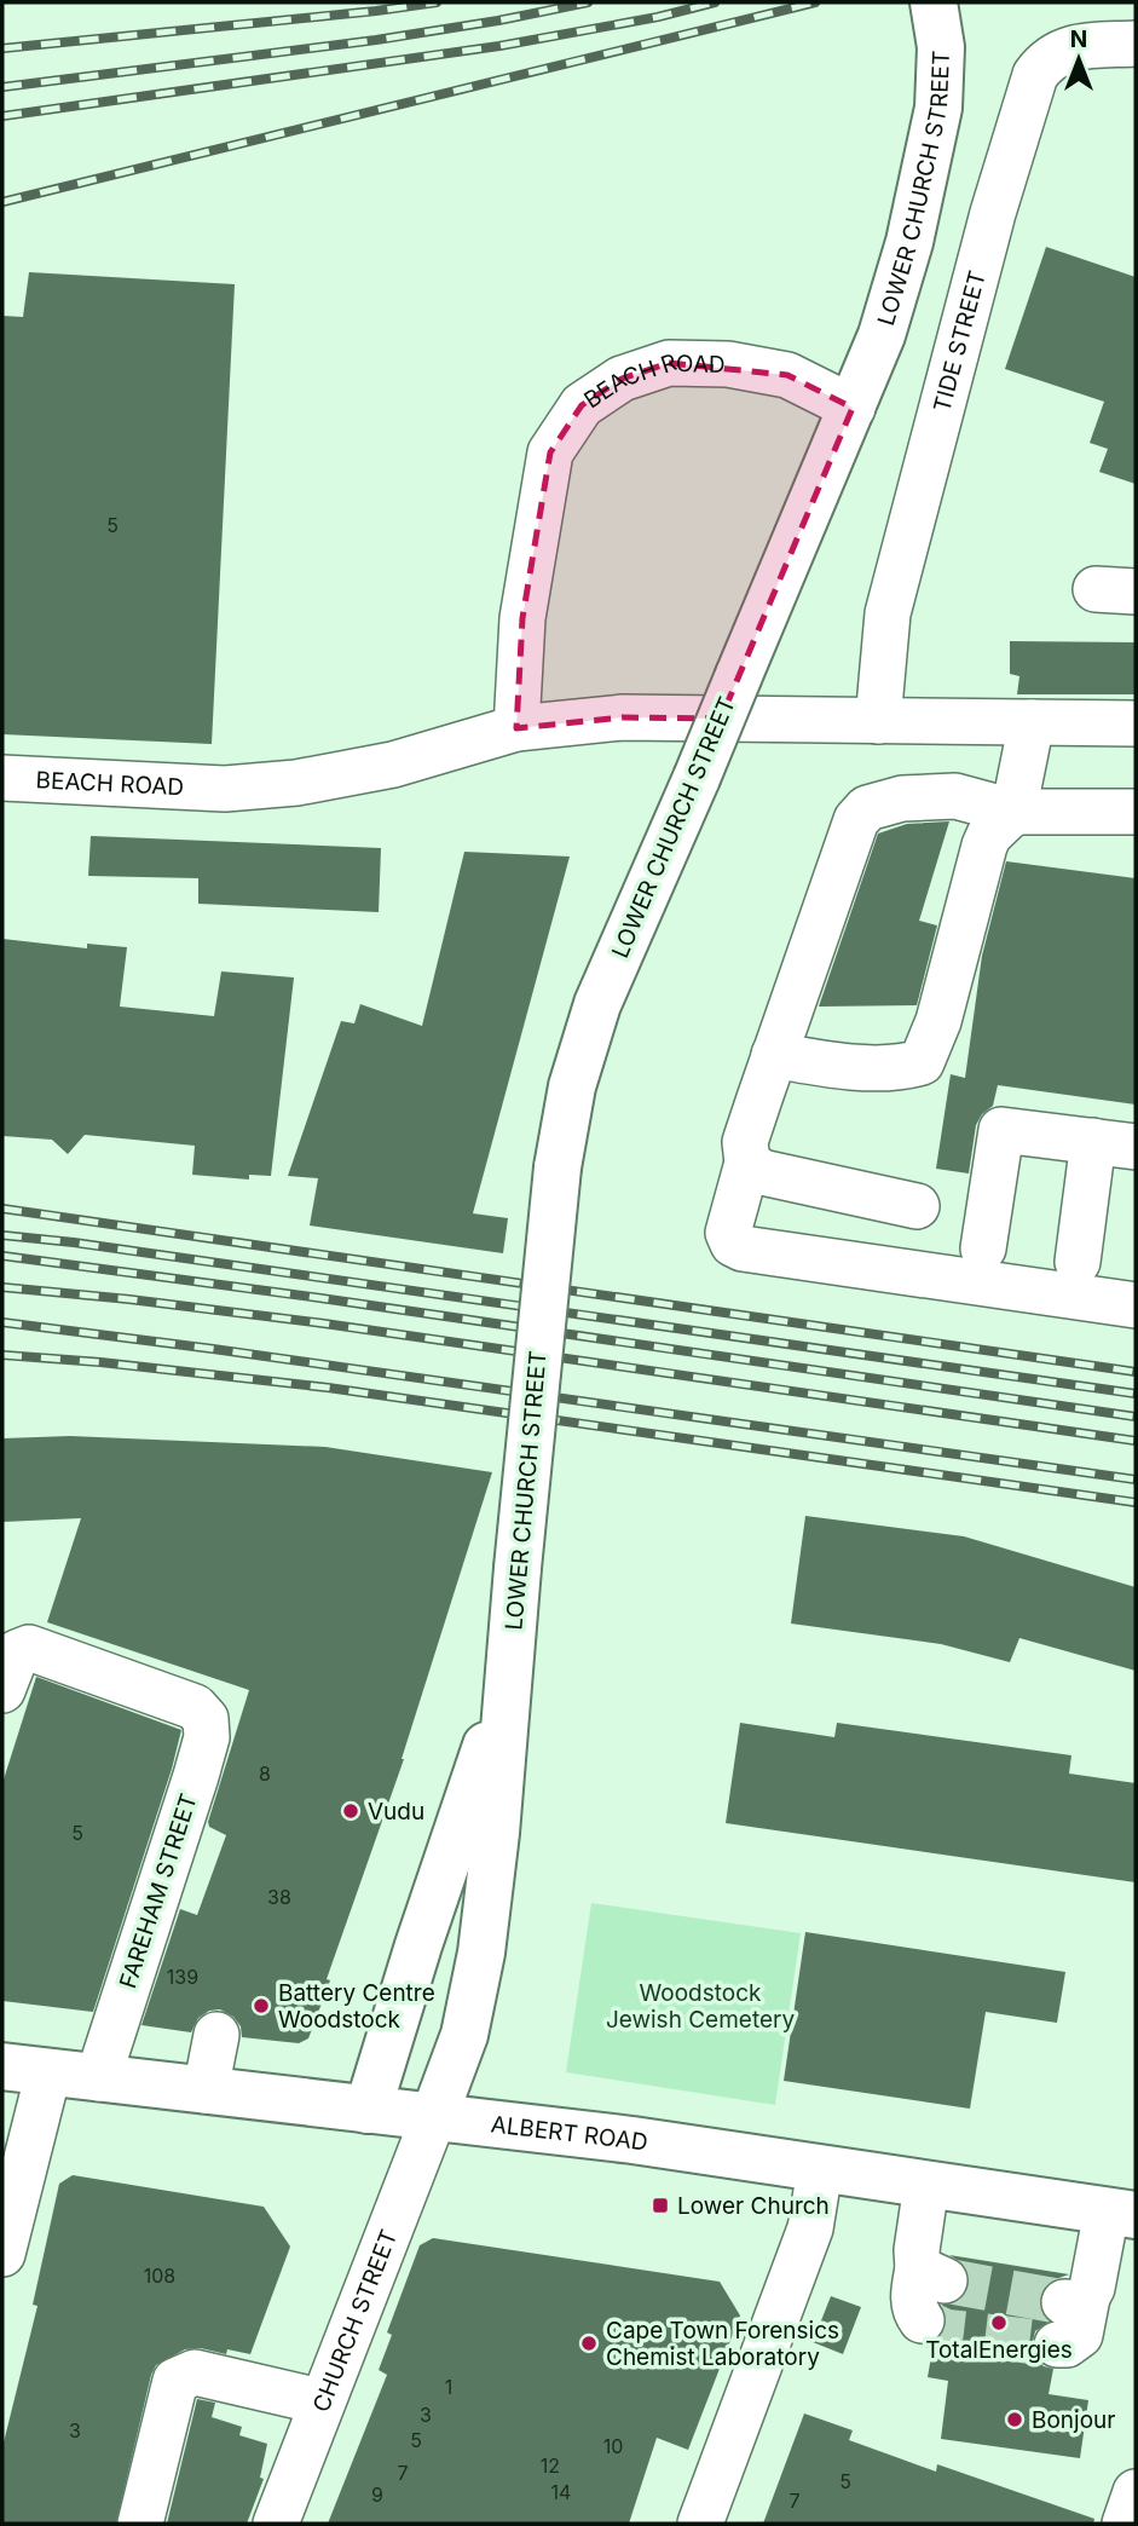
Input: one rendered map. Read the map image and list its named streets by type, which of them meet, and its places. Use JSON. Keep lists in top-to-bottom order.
{
  "streets": {
    "main road": ["LOWER CHURCH STREET", "ALBERT ROAD"],
    "street": [
      "TIDE STREET",
      "BEACH ROAD",
      "FAREHAM STREET",
      "CHURCH STREET"
    ]
  },
  "crossings": [
    ["LOWER CHURCH STREET", "BEACH ROAD"],
    ["LOWER CHURCH STREET", "ALBERT ROAD"],
    ["LOWER CHURCH STREET", "CHURCH STREET"],
    ["TIDE STREET", "BEACH ROAD"],
    ["FAREHAM STREET", "ALBERT ROAD"],
    ["ALBERT ROAD", "CHURCH STREET"]
  ],
  "parks": ["Woodstock Jewish Cemetery"],
  "places": {
    "other": [
      "Vudu",
      "Battery Centre Woodstock",
      "TotalEnergies",
      "Cape Town Forensics Chemist Laboratory",
      "Bonjour"
    ],
    "transit": ["Lower Church"]
  },
  "house_numbers": [
    "5",
    "8",
    "5",
    "38",
    "139",
    "108",
    "1",
    "3",
    "3",
    "5",
    "10",
    "12",
    "7",
    "5",
    "14",
    "9",
    "7"
  ],
  "north": "top"
}
